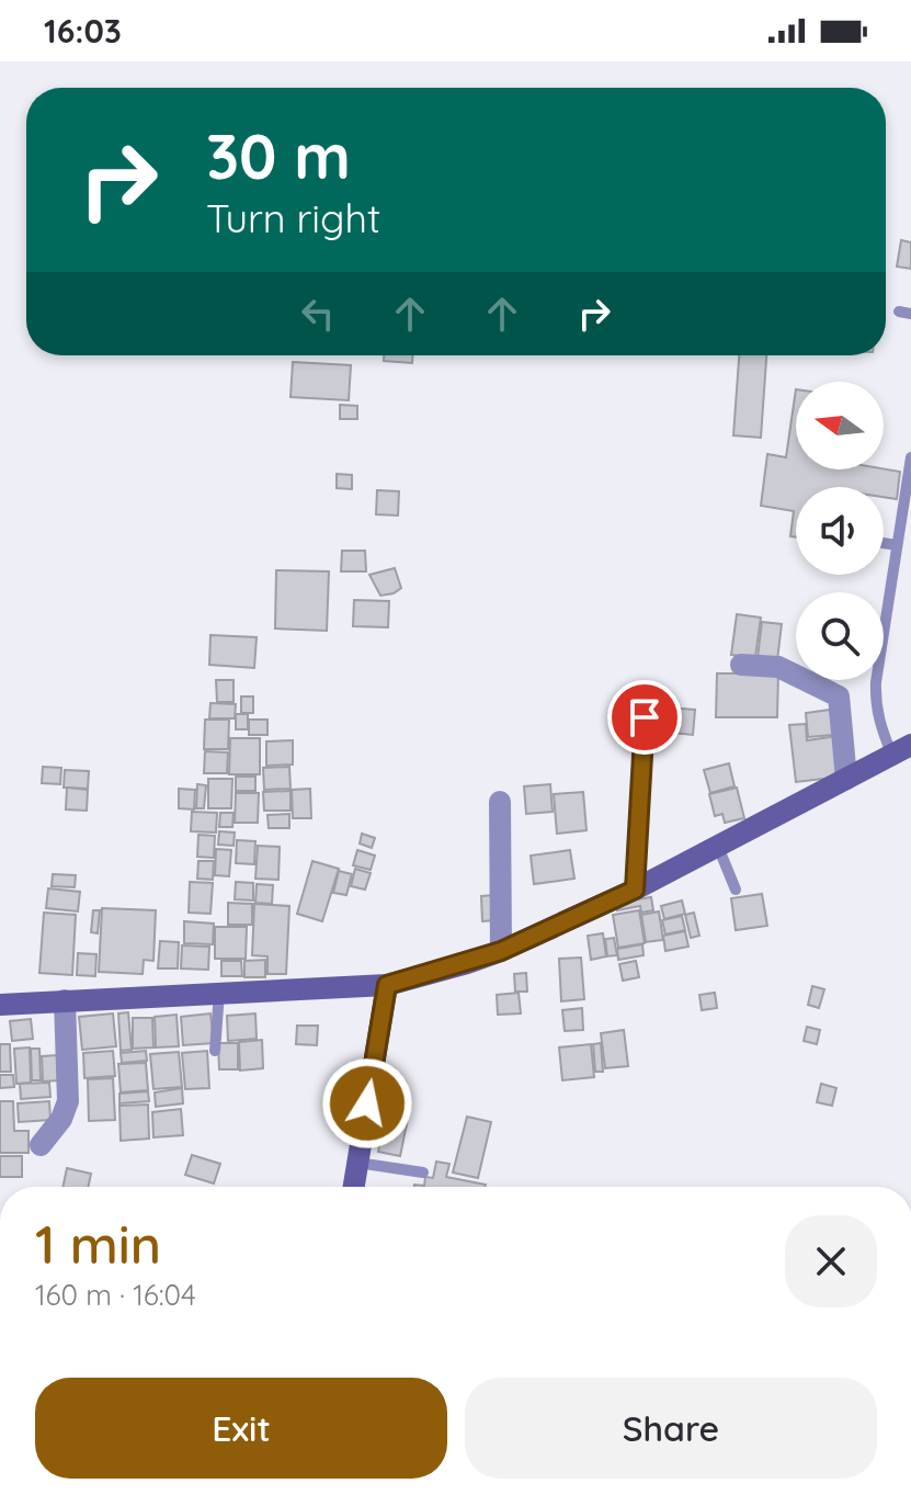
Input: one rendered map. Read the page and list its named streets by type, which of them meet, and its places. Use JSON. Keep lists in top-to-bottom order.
{
  "north": "left",
  "page": {
    "status": "16:03",
    "turn": ["30 m", "Turn right"],
    "heading": ["1 min", "160 m · 16:04"],
    "buttons": ["Exit", "Share"]
  }
}
